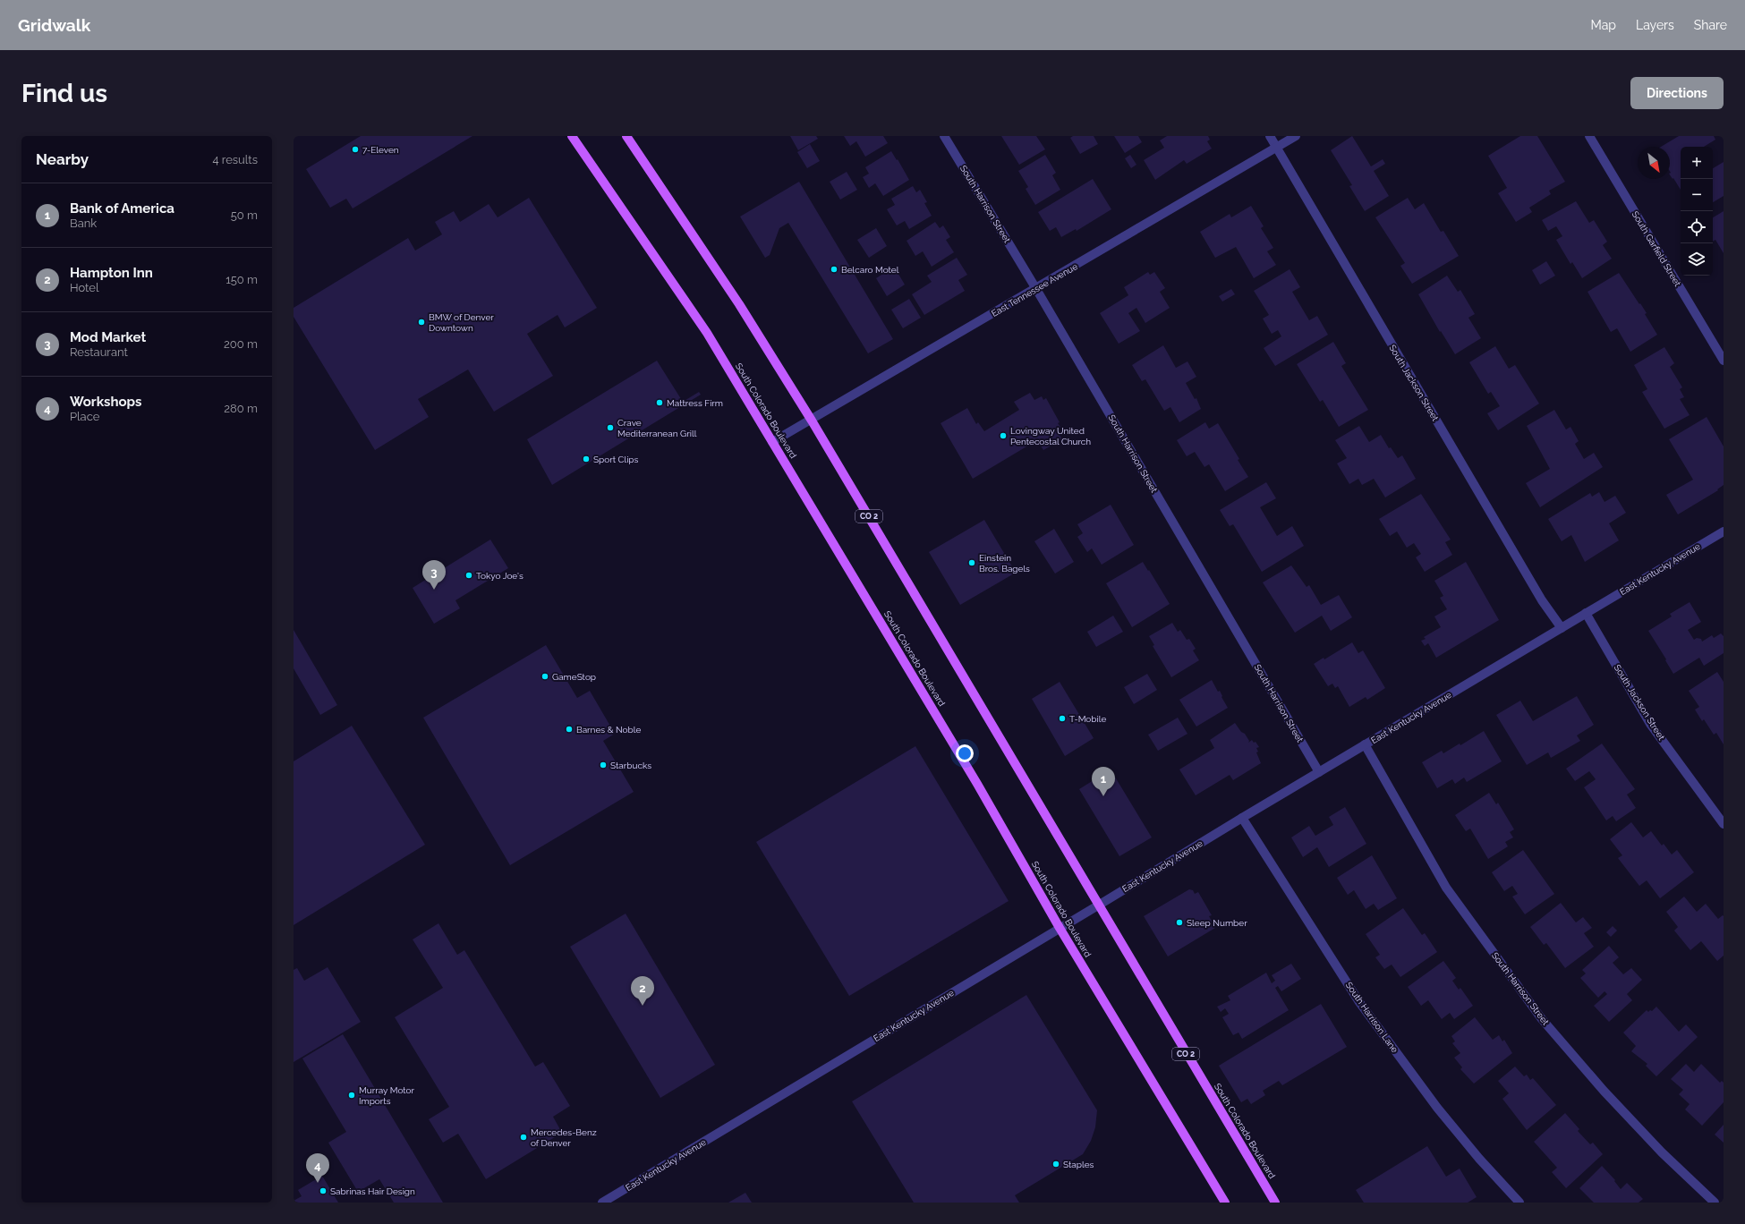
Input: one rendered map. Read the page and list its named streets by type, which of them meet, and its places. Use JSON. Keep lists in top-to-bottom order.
{
  "streets": {
    "main road": ["South Colorado Boulevard", "CO 2"],
    "street": [
      "South Harrison Street",
      "South Garfield Street",
      "East Tennessee Avenue",
      "South Jackson Street",
      "East Kentucky Avenue",
      "South Harrison Lane"
    ]
  },
  "crossings": [
    ["South Harrison Street", "East Tennessee Avenue"],
    ["South Harrison Street", "East Kentucky Avenue"],
    ["East Tennessee Avenue", "South Jackson Street"],
    ["East Tennessee Avenue", "South Colorado Boulevard"],
    ["South Jackson Street", "East Kentucky Avenue"],
    ["South Colorado Boulevard", "East Kentucky Avenue"],
    ["East Kentucky Avenue", "South Harrison Lane"]
  ],
  "places": [
    "7-Eleven",
    "Belcaro Motel",
    "BMW of Denver Downtown",
    "Mattress Firm",
    "Crave Mediterranean Grill",
    "Lovingway United Pentecostal Church",
    "Sport Clips",
    "Einstein Bros. Bagels",
    "Tokyo Joe's",
    "GameStop",
    "T-Mobile",
    "Barnes & Noble",
    "Starbucks",
    "Sleep Number",
    "Murray Motor Imports",
    "Mercedes-Benz of Denver",
    "Staples",
    "Sabrinas Hair Design"
  ],
  "north": "bottom right",
  "page": {
    "header": "Gridwalk",
    "nav": ["Map", "Layers", "Share"],
    "buttons": "Directions",
    "title": "Find us",
    "heading": ["Nearby", "4 results"],
    "map_buttons": ["+", "−"],
    "list": [
      {
        "mark": "1",
        "name": "Bank of America",
        "note": "Bank",
        "value": "50 m"
      },
      {
        "mark": "2",
        "name": "Hampton Inn",
        "note": "Hotel",
        "value": "150 m"
      },
      {
        "mark": "3",
        "name": "Mod Market",
        "note": "Restaurant",
        "value": "200 m"
      },
      {
        "mark": "4",
        "name": "Workshops",
        "note": "Place",
        "value": "280 m"
      }
    ],
    "pins": [
      "3",
      "1",
      "2",
      "4"
    ]
  }
}
